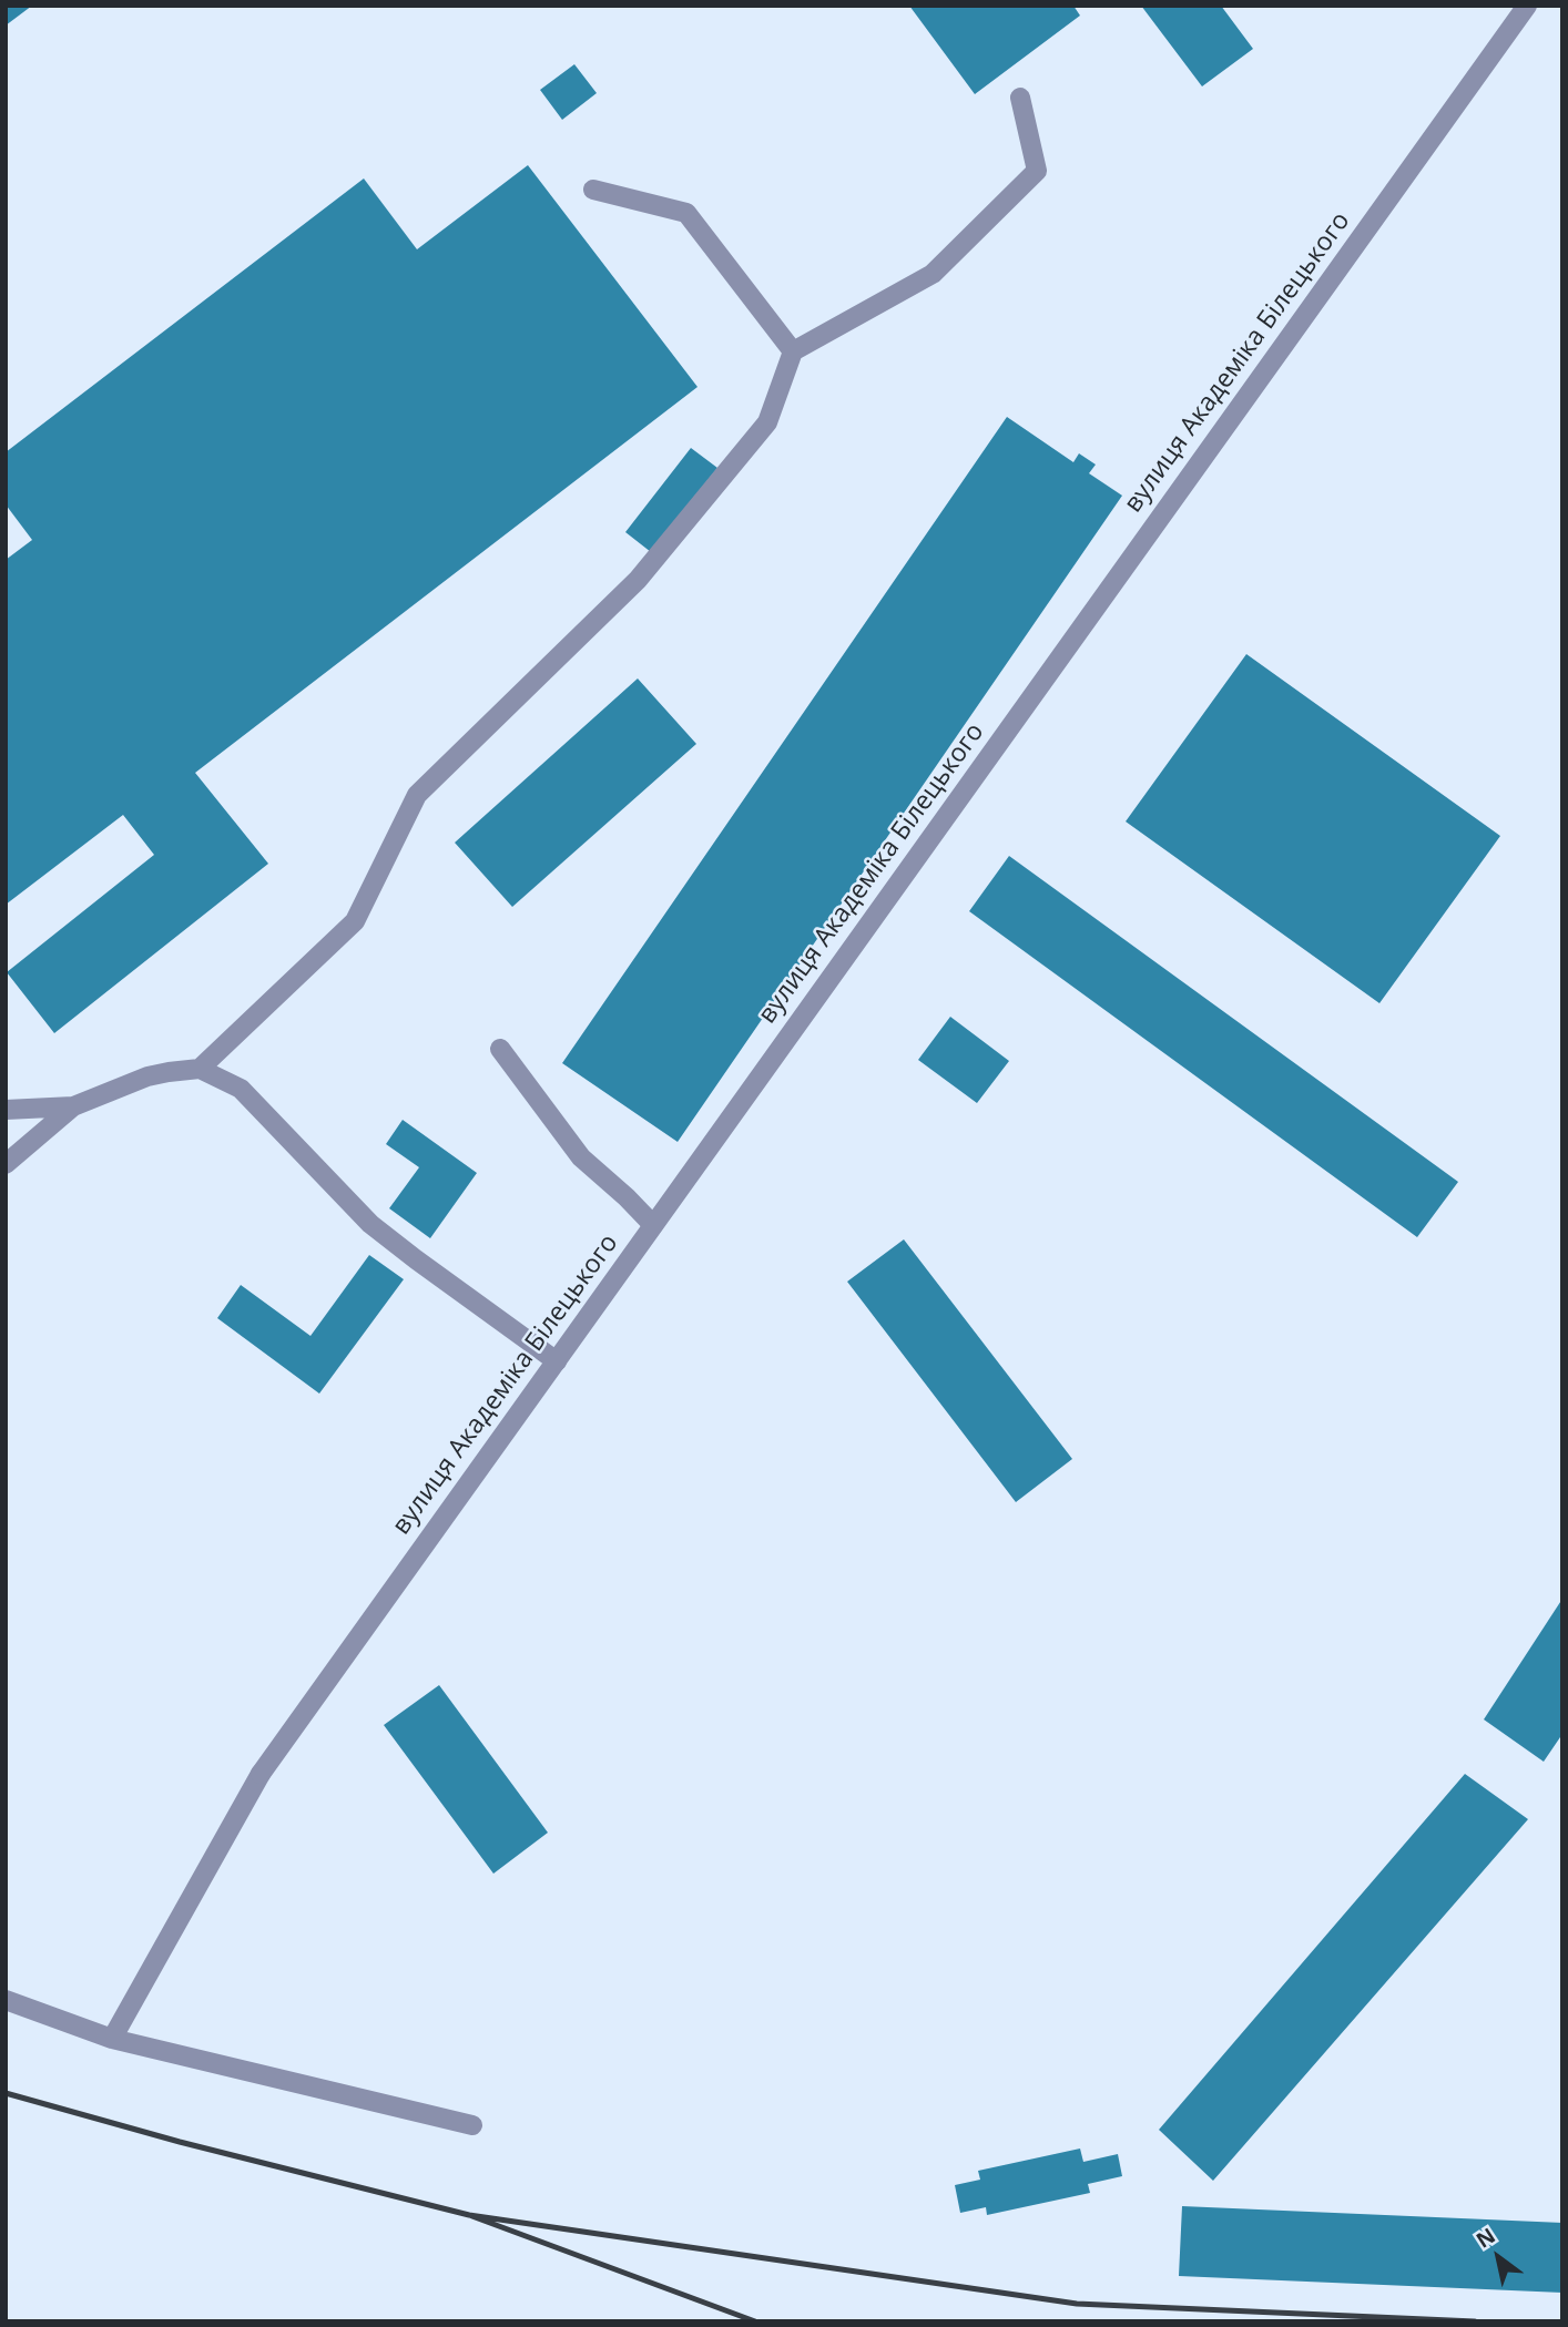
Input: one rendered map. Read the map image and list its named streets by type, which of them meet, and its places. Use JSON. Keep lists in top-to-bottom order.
{
  "streets": {
    "street": ["вулиця Академіка Білецького"]
  },
  "north": "top left"
}
